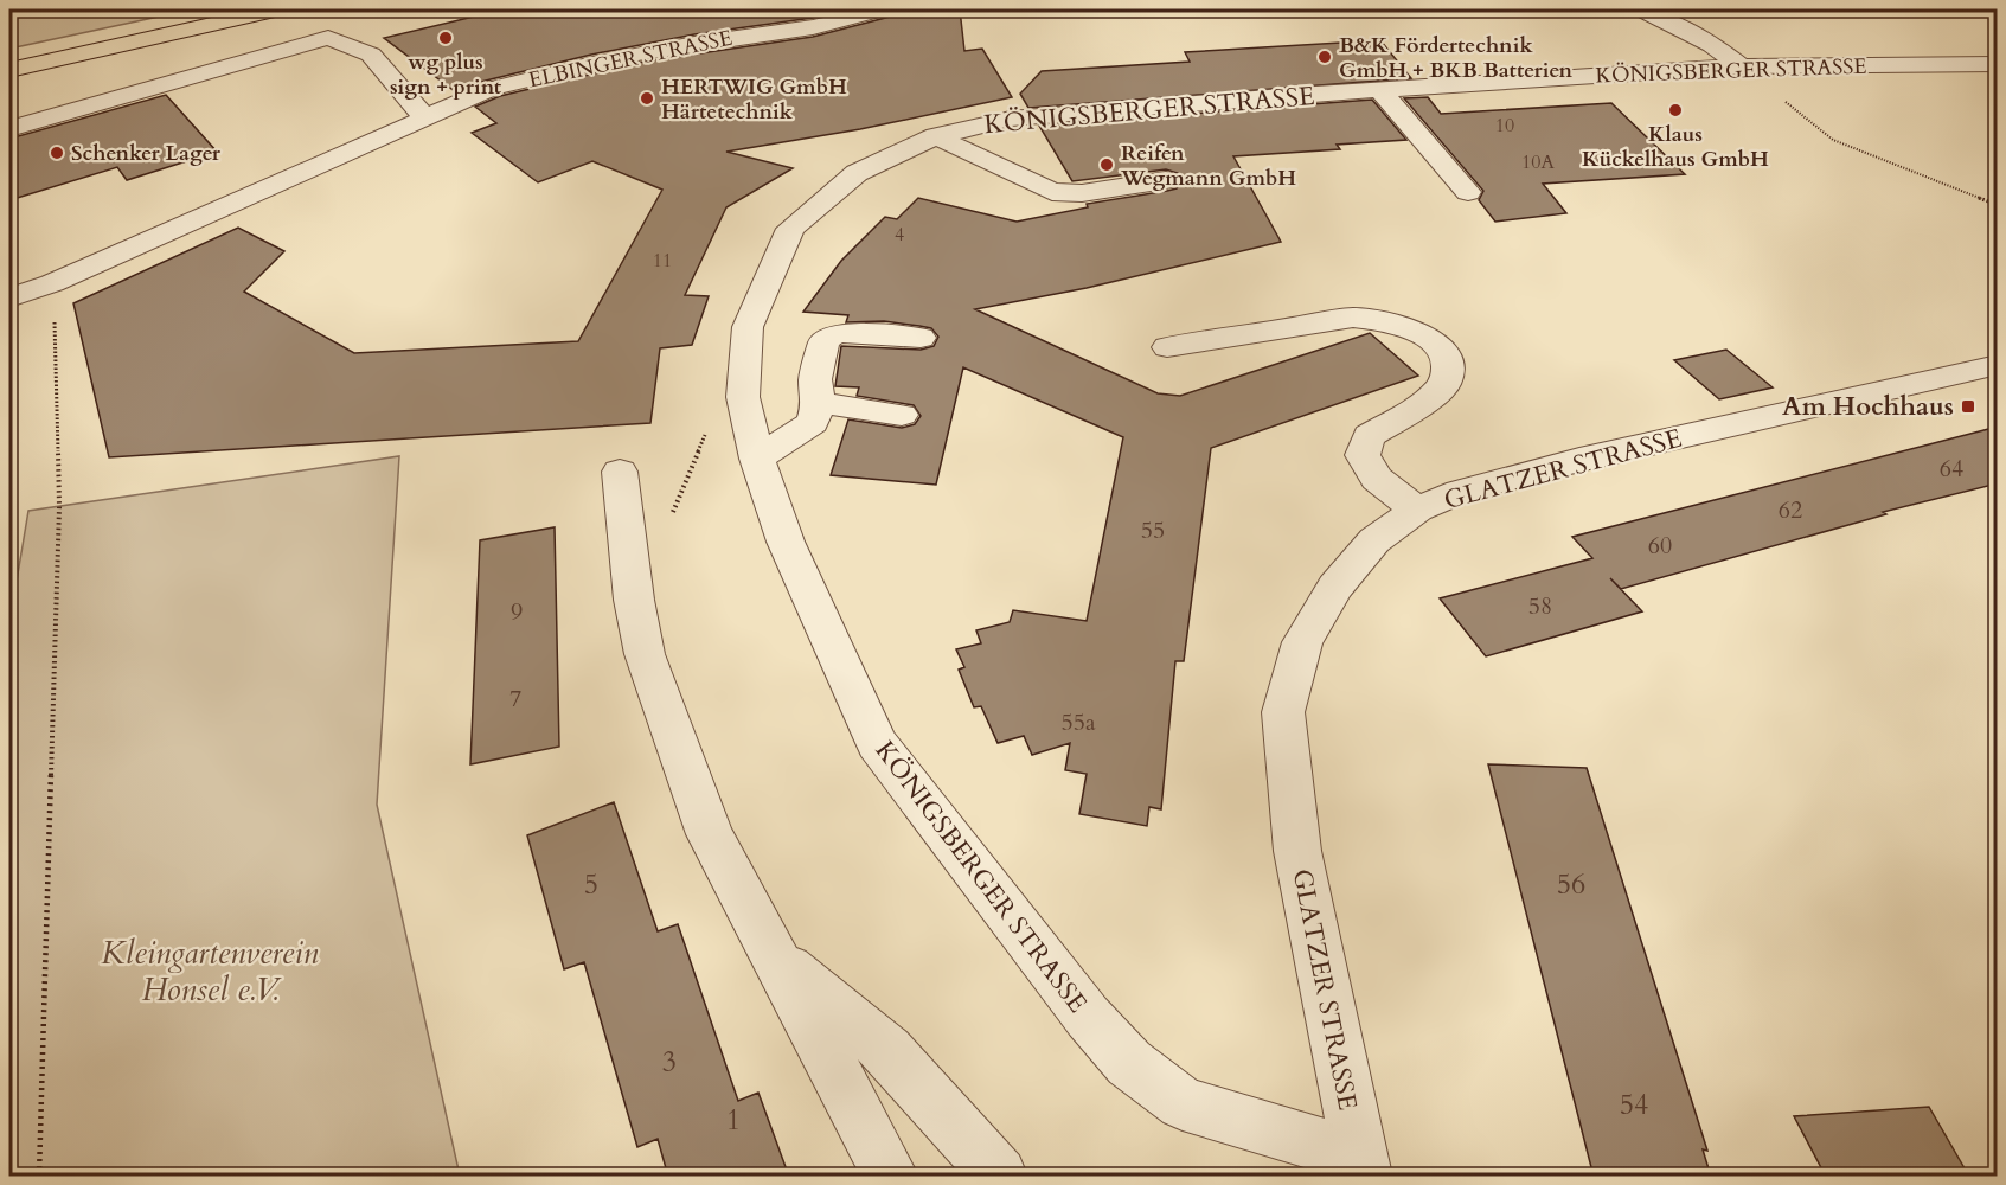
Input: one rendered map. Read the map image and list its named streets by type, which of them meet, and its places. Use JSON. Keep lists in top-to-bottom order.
{
  "streets": {
    "street": ["ELBINGER STRASSE", "KÖNIGSBERGER STRASSE", "GLATZER STRASSE"]
  },
  "crossings": [
    ["KÖNIGSBERGER STRASSE", "GLATZER STRASSE"]
  ],
  "parks": ["Kleingartenverein Honsel e.V."],
  "places": {
    "other": [
      "wg plus sign + print",
      "B&K Fördertechnik GmbH + BKB Batterien",
      "HERTWIG GmbH Härtetechnik",
      "Klaus Kückelhaus GmbH",
      "Schenker Lager",
      "Reifen Wegmann GmbH"
    ],
    "transit": ["Am Hochhaus"]
  },
  "house_numbers": [
    "10",
    "10A",
    "4",
    "11",
    "64",
    "62",
    "55",
    "60",
    "58",
    "9",
    "7",
    "55a",
    "5",
    "56",
    "3",
    "54",
    "1"
  ]
}
